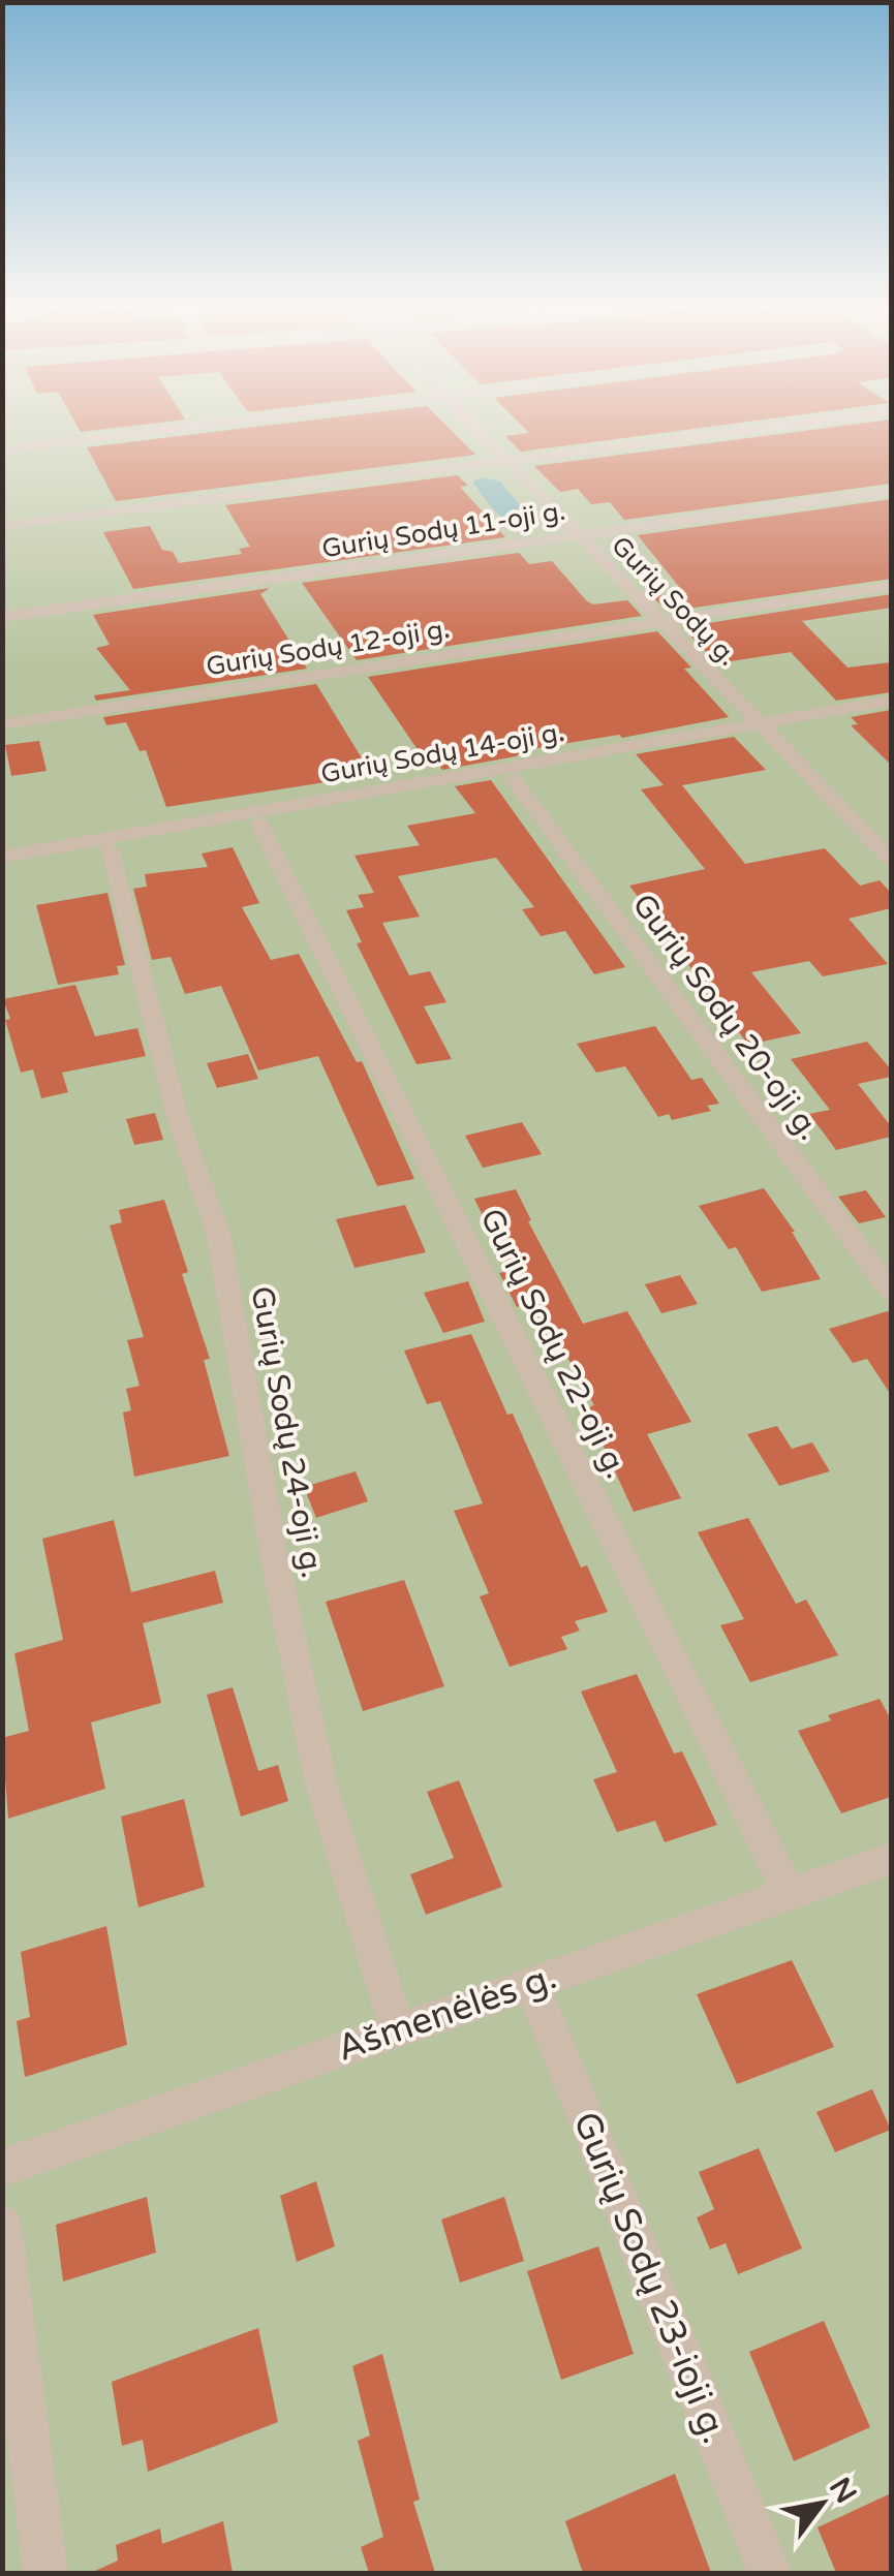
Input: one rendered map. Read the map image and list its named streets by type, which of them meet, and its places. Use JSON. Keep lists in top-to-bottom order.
{
  "streets": {
    "street": [
      "Gurių Sodų 11-oji g.",
      "Gurių Sodų g.",
      "Gurių Sodų 12-oji g.",
      "Gurių Sodų 14-oji g.",
      "Gurių Sodų 20-oji g.",
      "Gurių Sodų 22-oji g.",
      "Gurių Sodų 24-oji g.",
      "Ašmenėlės g.",
      "Gurių Sodų 23-ioji g."
    ]
  },
  "crossings": [
    ["Gurių Sodų 11-oji g.", "Gurių Sodų g."],
    ["Gurių Sodų g.", "Gurių Sodų 12-oji g."],
    ["Gurių Sodų g.", "Gurių Sodų 14-oji g."],
    ["Gurių Sodų 22-oji g.", "Ašmenėlės g."],
    ["Gurių Sodų 24-oji g.", "Ašmenėlės g."],
    ["Ašmenėlės g.", "Gurių Sodų 23-ioji g."]
  ],
  "north": "top right"
}
